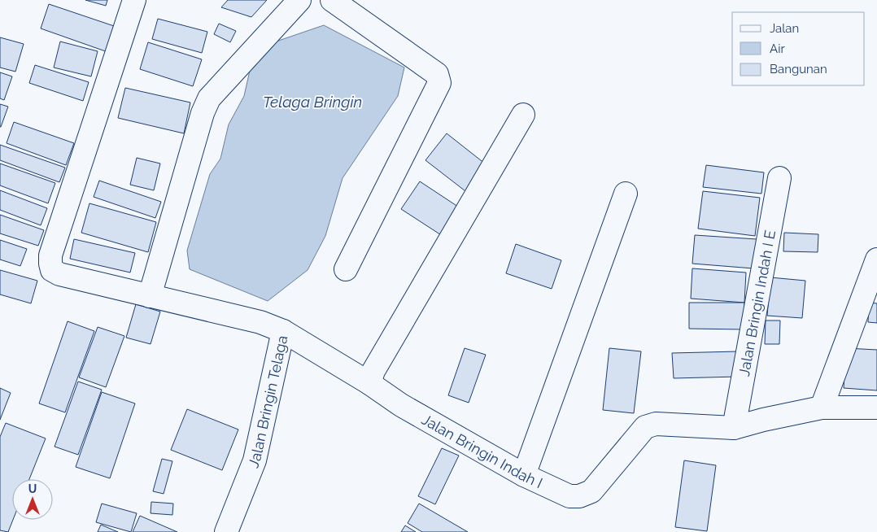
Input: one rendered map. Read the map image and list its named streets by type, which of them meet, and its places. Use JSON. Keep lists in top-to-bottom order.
{
  "streets": {
    "street": ["Jalan Bringin Indah I E", "Jalan Bringin Telaga", "Jalan Bringin Indah I"]
  },
  "crossings": [
    ["Jalan Bringin Indah I E", "Jalan Bringin Indah I"],
    ["Jalan Bringin Telaga", "Jalan Bringin Indah I"]
  ],
  "water": ["Telaga Bringin"],
  "legend": ["Jalan", "Air", "Bangunan"],
  "north": "top"
}
